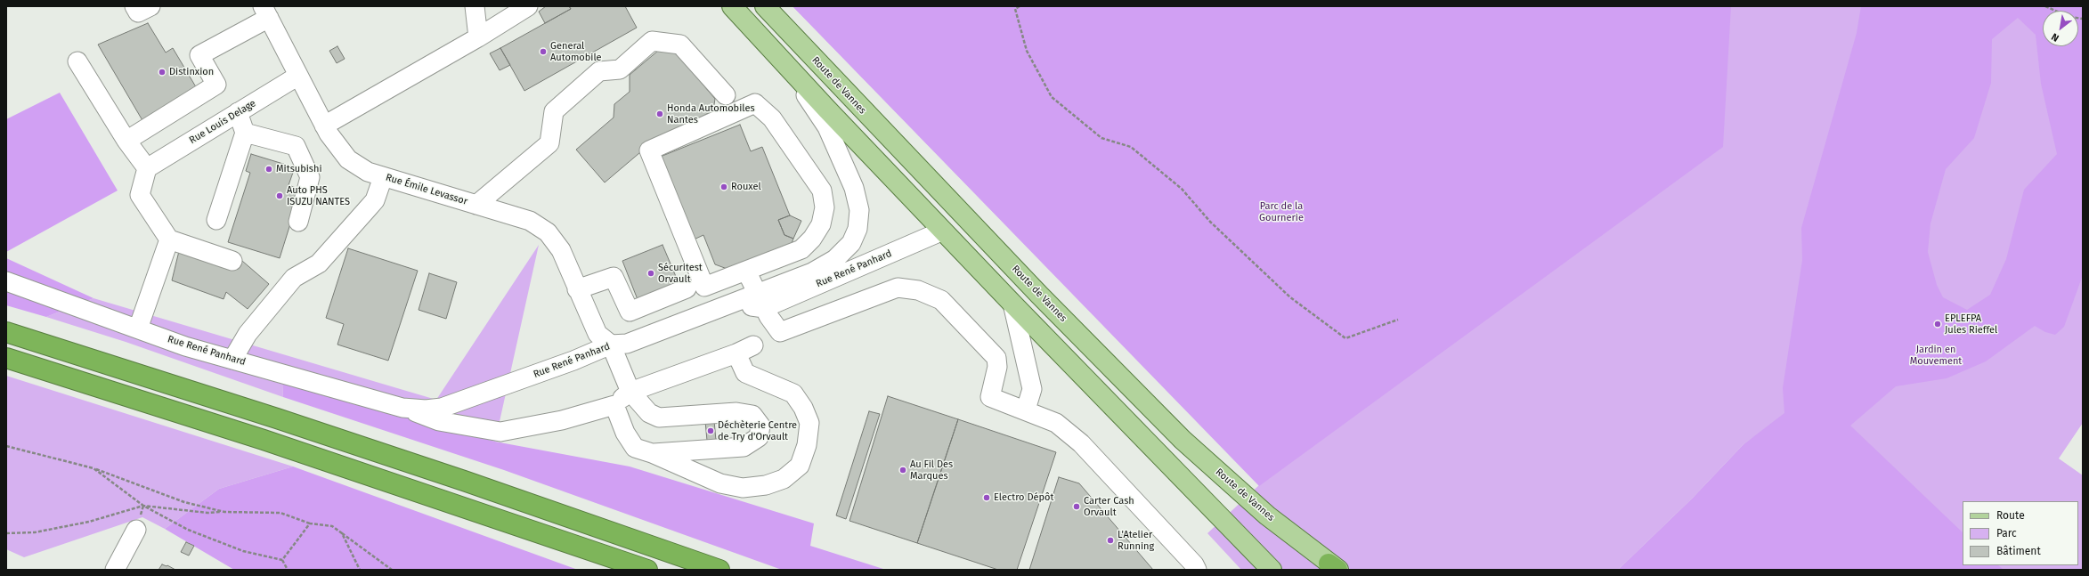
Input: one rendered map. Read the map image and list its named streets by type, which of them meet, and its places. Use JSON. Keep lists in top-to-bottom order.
{
  "streets": {
    "main road": ["Route de Vannes"],
    "street": ["Rue Louis Delage", "Rue Émile Levassor", "Rue René Panhard"]
  },
  "crossings": [
    ["Rue Louis Delage", "Rue Émile Levassor"],
    ["Rue Émile Levassor", "Rue René Panhard"]
  ],
  "parks": ["Parc de la Gournerie", "Jardin en Mouvement"],
  "places": [
    "General Automobile",
    "Distinxion",
    "Honda Automobiles Nantes",
    "Mitsubishi",
    "Rouxel",
    "Auto PHS ISUZU NANTES",
    "Sécuritest Orvault",
    "EPLEFPA Jules Rieffel",
    "Déchèterie Centre de Try d'Orvault",
    "Au Fil Des Marques",
    "Electro Dépôt",
    "Carter Cash Orvault",
    "L'Atelier Running"
  ],
  "legend": ["Route", "Parc", "Bâtiment"],
  "north": "bottom left"
}
